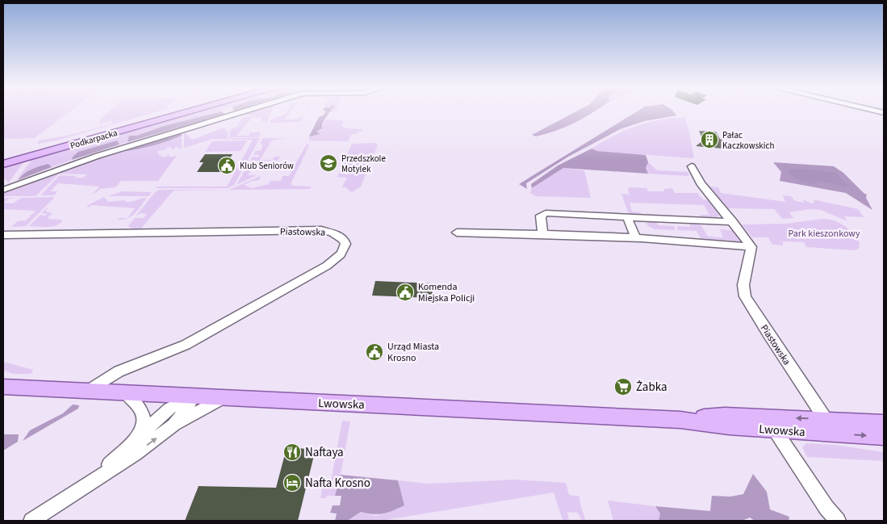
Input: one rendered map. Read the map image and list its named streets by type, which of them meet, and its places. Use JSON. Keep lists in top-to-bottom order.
{
  "streets": {
    "main road": ["Podkarpacka", "Lwowska"],
    "street": ["Piastowska"]
  },
  "crossings": [
    ["Piastowska", "Lwowska"]
  ],
  "parks": ["Park kieszonkowy"],
  "places": {
    "building": ["Pałac Kaczkowskich"],
    "school or university": ["Przedszkole Motylek"],
    "public building": ["Klub Seniorów", "Komenda Miejska Policji", "Urząd Miasta Krosno"],
    "supermarket": ["Żabka"],
    "restaurant": ["Naftaya"],
    "hotel": ["Nafta Krosno"]
  }
}
